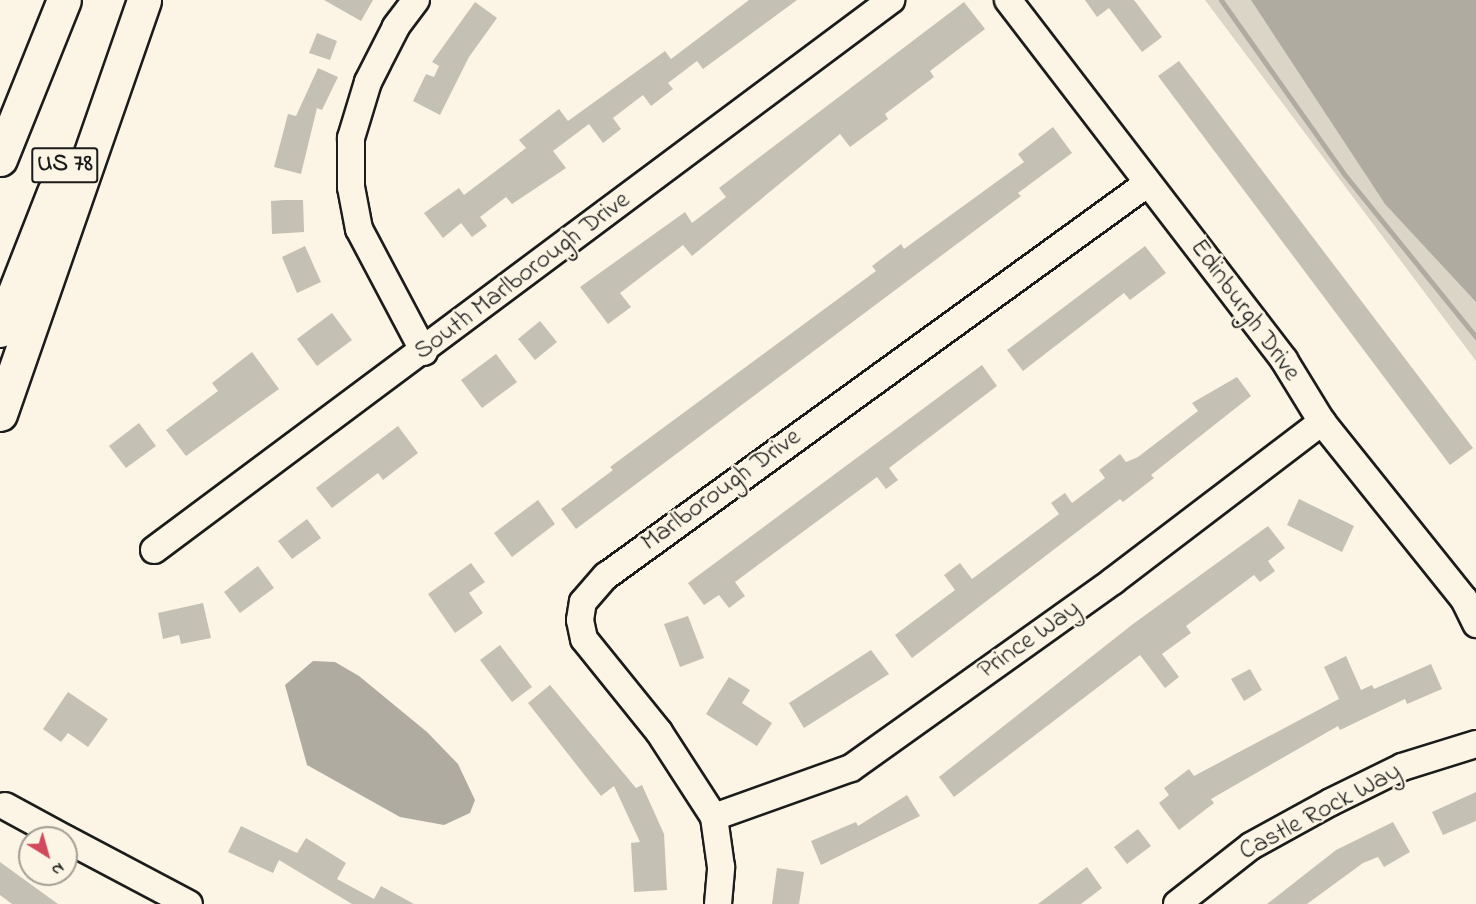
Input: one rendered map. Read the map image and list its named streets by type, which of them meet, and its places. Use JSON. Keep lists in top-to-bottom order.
{
  "streets": {
    "highway": ["US 78"],
    "street": [
      "South Marlborough Drive",
      "Edinburgh Drive",
      "Marlborough Drive",
      "Prince Way",
      "Castle Rock Way"
    ]
  },
  "crossings": [
    ["Edinburgh Drive", "Marlborough Drive"],
    ["Edinburgh Drive", "Prince Way"],
    ["Marlborough Drive", "Prince Way"]
  ],
  "north": "bottom right"
}
